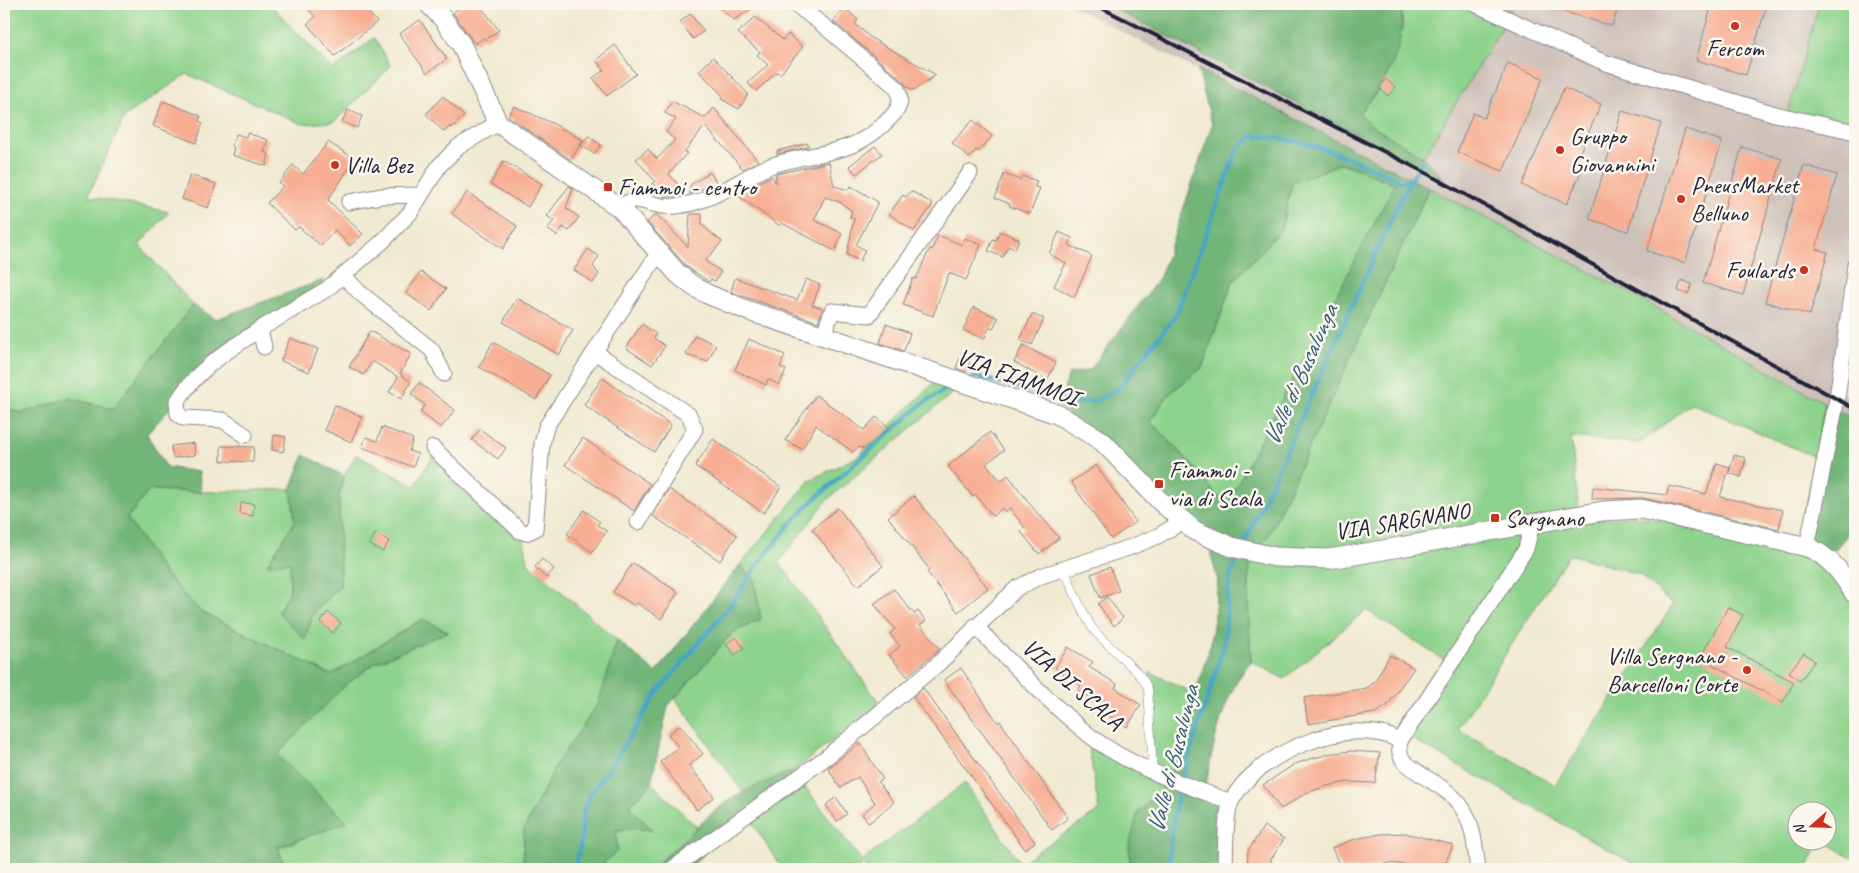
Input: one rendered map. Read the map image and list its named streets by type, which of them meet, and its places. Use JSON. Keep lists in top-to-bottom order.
{
  "streets": {
    "street": ["VIA FIAMMOI", "VIA SARGNANO", "VIA DI SCALA"]
  },
  "crossings": [
    ["VIA FIAMMOI", "VIA SARGNANO"]
  ],
  "water": ["Valle di Busalunga"],
  "places": {
    "other": [
      "Fercom",
      "Gruppo Giovannini",
      "Villa Bez",
      "PneusMarket Belluno",
      "Foulards",
      "Villa Sergnano - Barcelloni Corte"
    ],
    "transit": ["Fiammoi - centro", "Fiammoi - via di Scala", "Sargnano"]
  },
  "north": "left"
}
